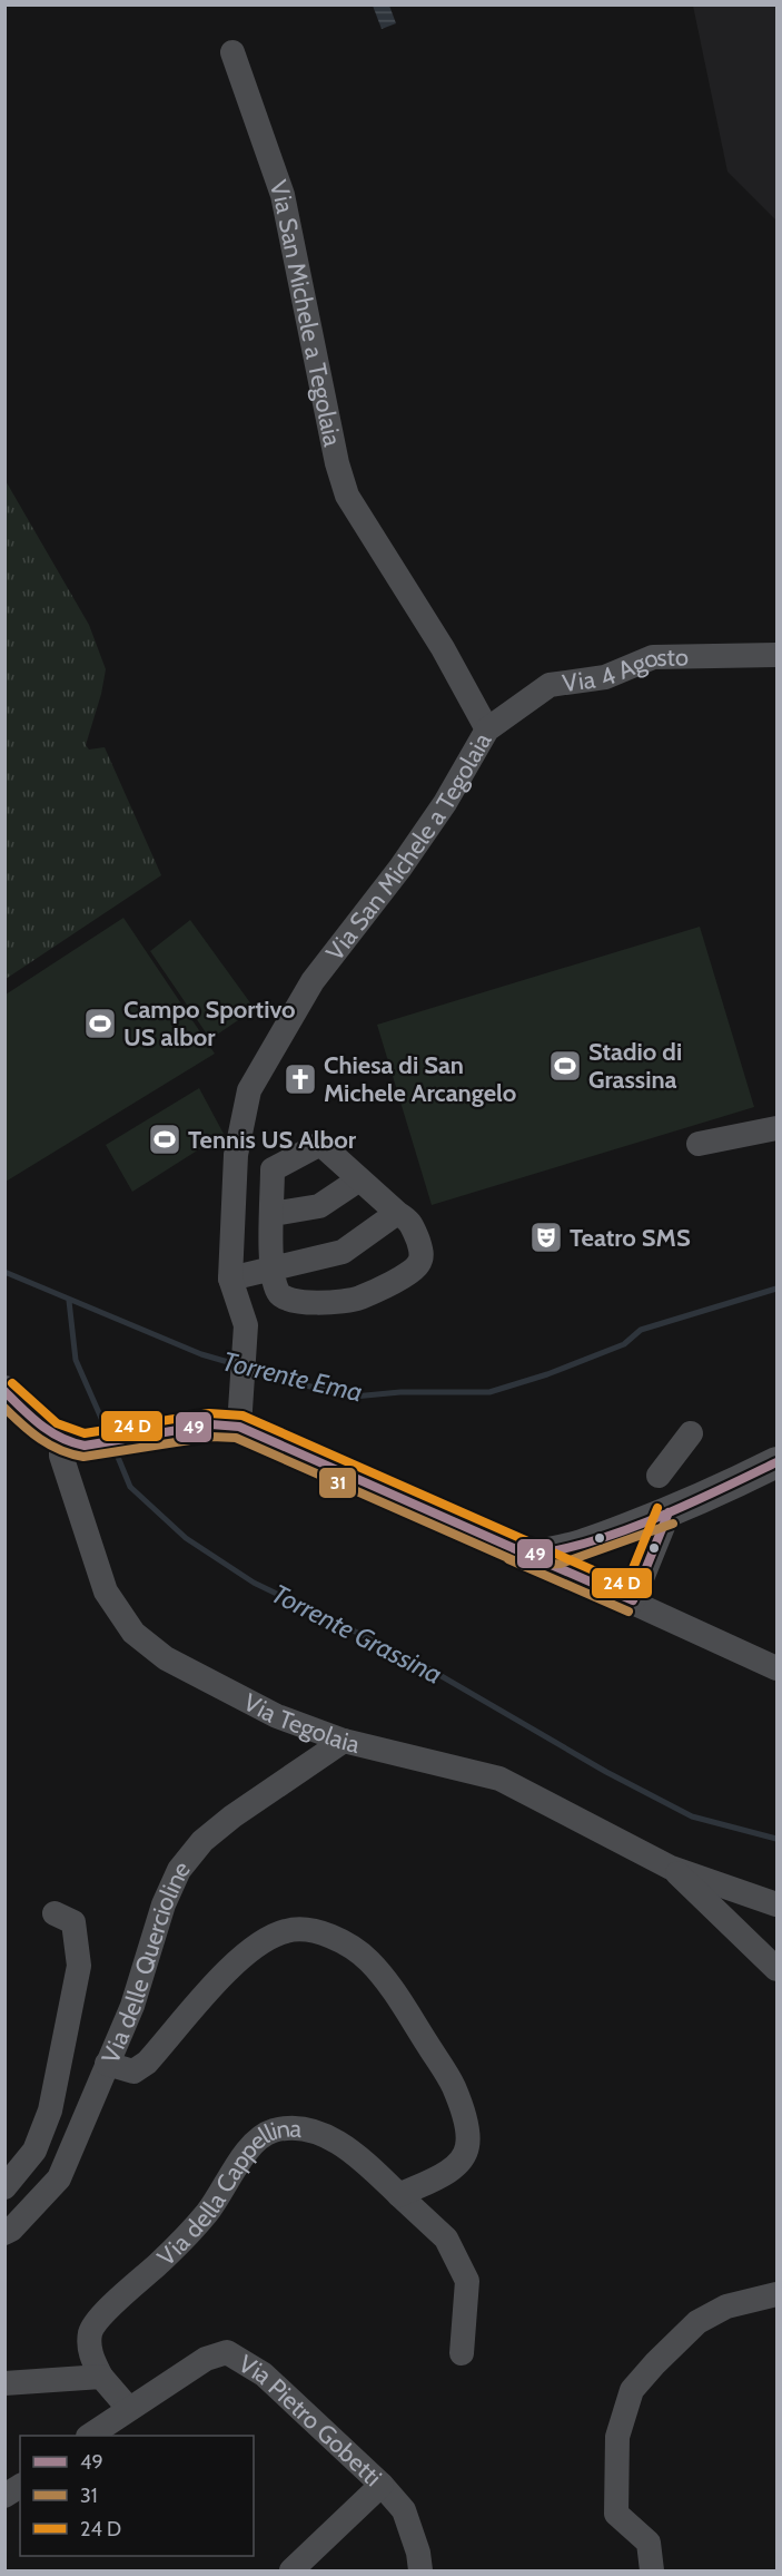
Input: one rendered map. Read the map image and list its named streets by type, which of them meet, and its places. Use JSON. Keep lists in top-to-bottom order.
{
  "streets": {
    "street": [
      "Via San Michele a Tegolaia",
      "Via 4 Agosto",
      "Via Tegolaia",
      "Via delle Quercioline",
      "Via della Cappellina",
      "Via Pietro Gobetti"
    ]
  },
  "crossings": [
    ["Via San Michele a Tegolaia", "Via 4 Agosto"],
    ["Via Tegolaia", "Via delle Quercioline"]
  ],
  "water": ["Torrente Ema", "Torrente Grassina"],
  "places": {
    "sports": ["Campo Sportivo US albor", "Stadio di Grassina", "Tennis US Albor"],
    "church": ["Chiesa di San Michele Arcangelo"],
    "theatre": ["Teatro SMS"]
  },
  "lines": ["transit line 49", "transit line 31"],
  "legend": ["49", "31", "24 D"]
}
